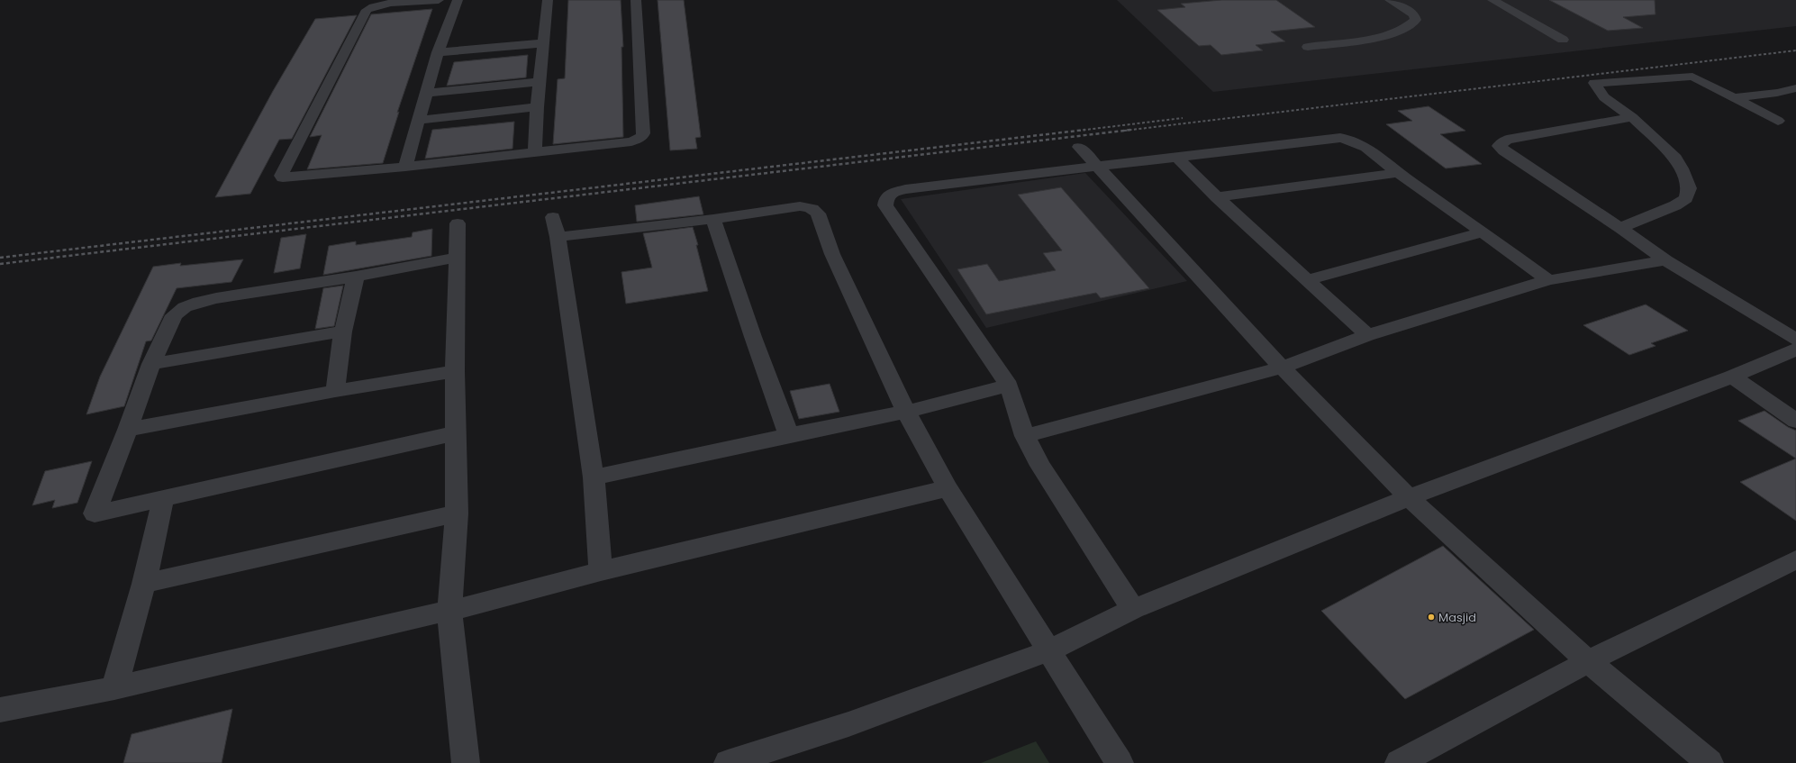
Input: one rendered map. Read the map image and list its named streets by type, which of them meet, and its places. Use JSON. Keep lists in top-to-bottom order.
{
  "places": ["Masjid"]
}
